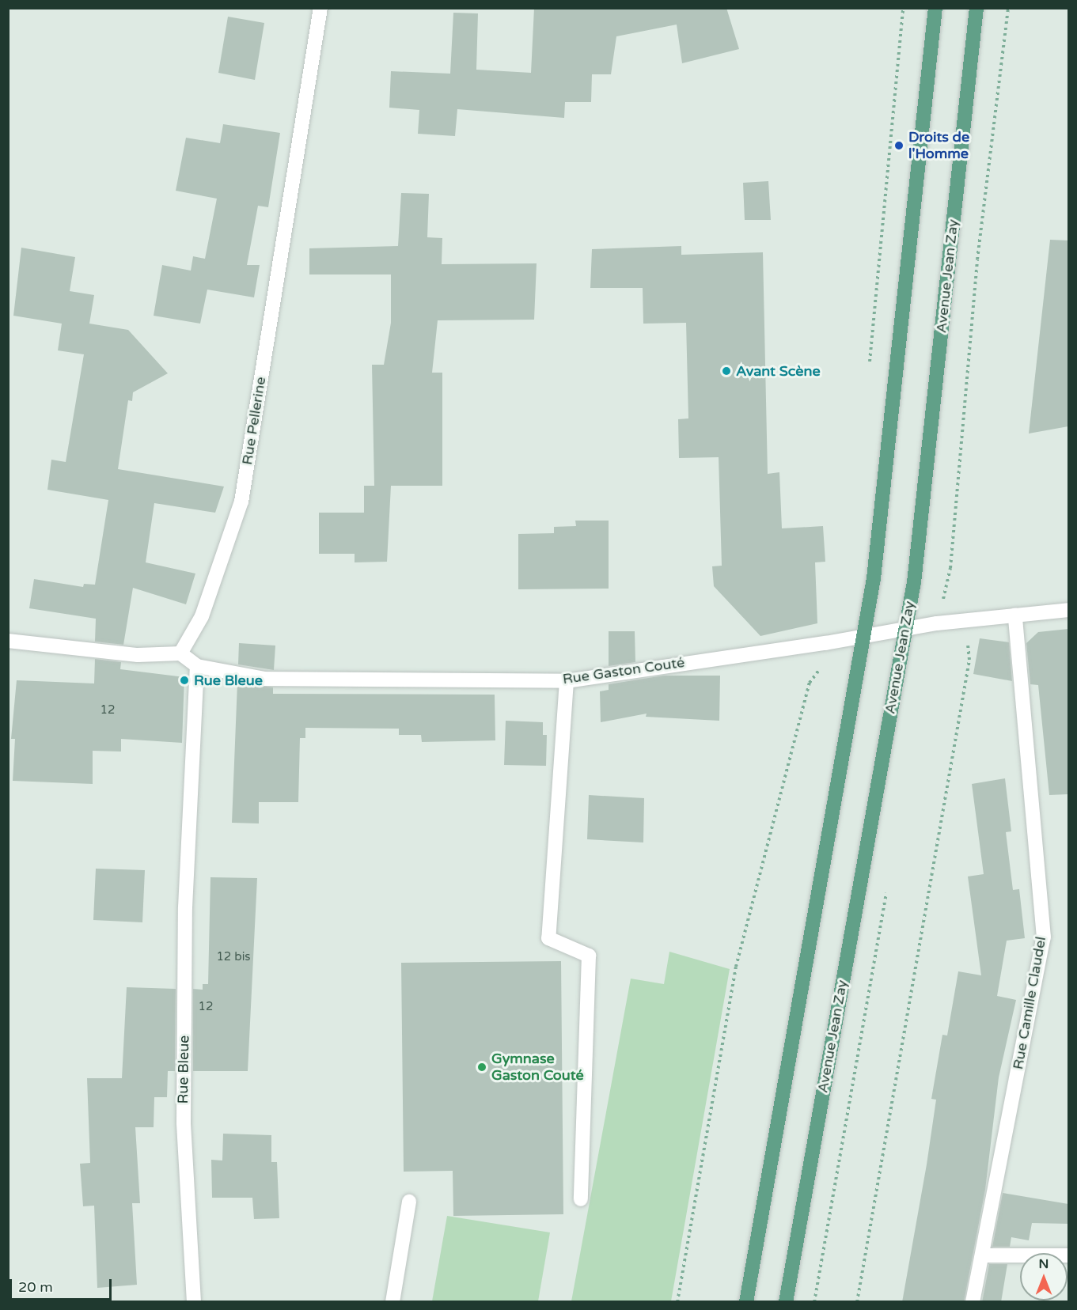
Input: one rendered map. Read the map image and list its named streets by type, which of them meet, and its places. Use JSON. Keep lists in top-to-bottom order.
{
  "streets": {
    "main road": ["Avenue Jean Zay"],
    "street": [
      "Rue Pellerine",
      "Rue Gaston Couté",
      "Rue Camille Claudel",
      "Rue Bleue"
    ]
  },
  "crossings": [
    ["Avenue Jean Zay", "Rue Gaston Couté"],
    ["Rue Pellerine", "Rue Gaston Couté"],
    ["Rue Gaston Couté", "Rue Camille Claudel"],
    ["Rue Gaston Couté", "Rue Bleue"]
  ],
  "places": [
    "Droits de l'Homme",
    "Avant Scène",
    "Rue Bleue",
    "Gymnase Gaston Couté"
  ],
  "house_numbers": ["12", "12 bis", "12"],
  "scale_bar": "20 m",
  "north": "top"
}
